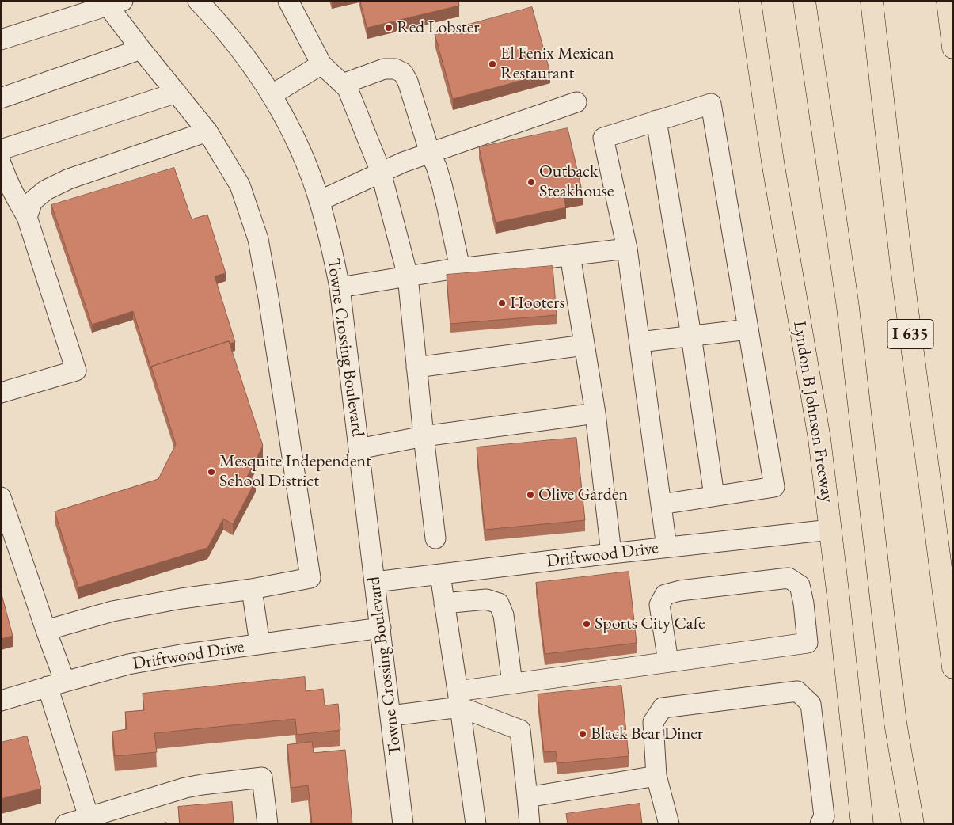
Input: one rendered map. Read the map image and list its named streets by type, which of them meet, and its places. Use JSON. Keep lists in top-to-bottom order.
{
  "streets": {
    "main road": ["I 635", "Lyndon B Johnson Freeway"],
    "street": ["Towne Crossing Boulevard", "Driftwood Drive"]
  },
  "crossings": [
    ["Towne Crossing Boulevard", "Driftwood Drive"],
    ["Lyndon B Johnson Freeway", "Driftwood Drive"]
  ],
  "places": [
    "Red Lobster",
    "El Fenix Mexican Restaurant",
    "Outback Steakhouse",
    "Hooters",
    "Mesquite Independent School District",
    "Olive Garden",
    "Sports City Cafe",
    "Black Bear Diner"
  ]
}
